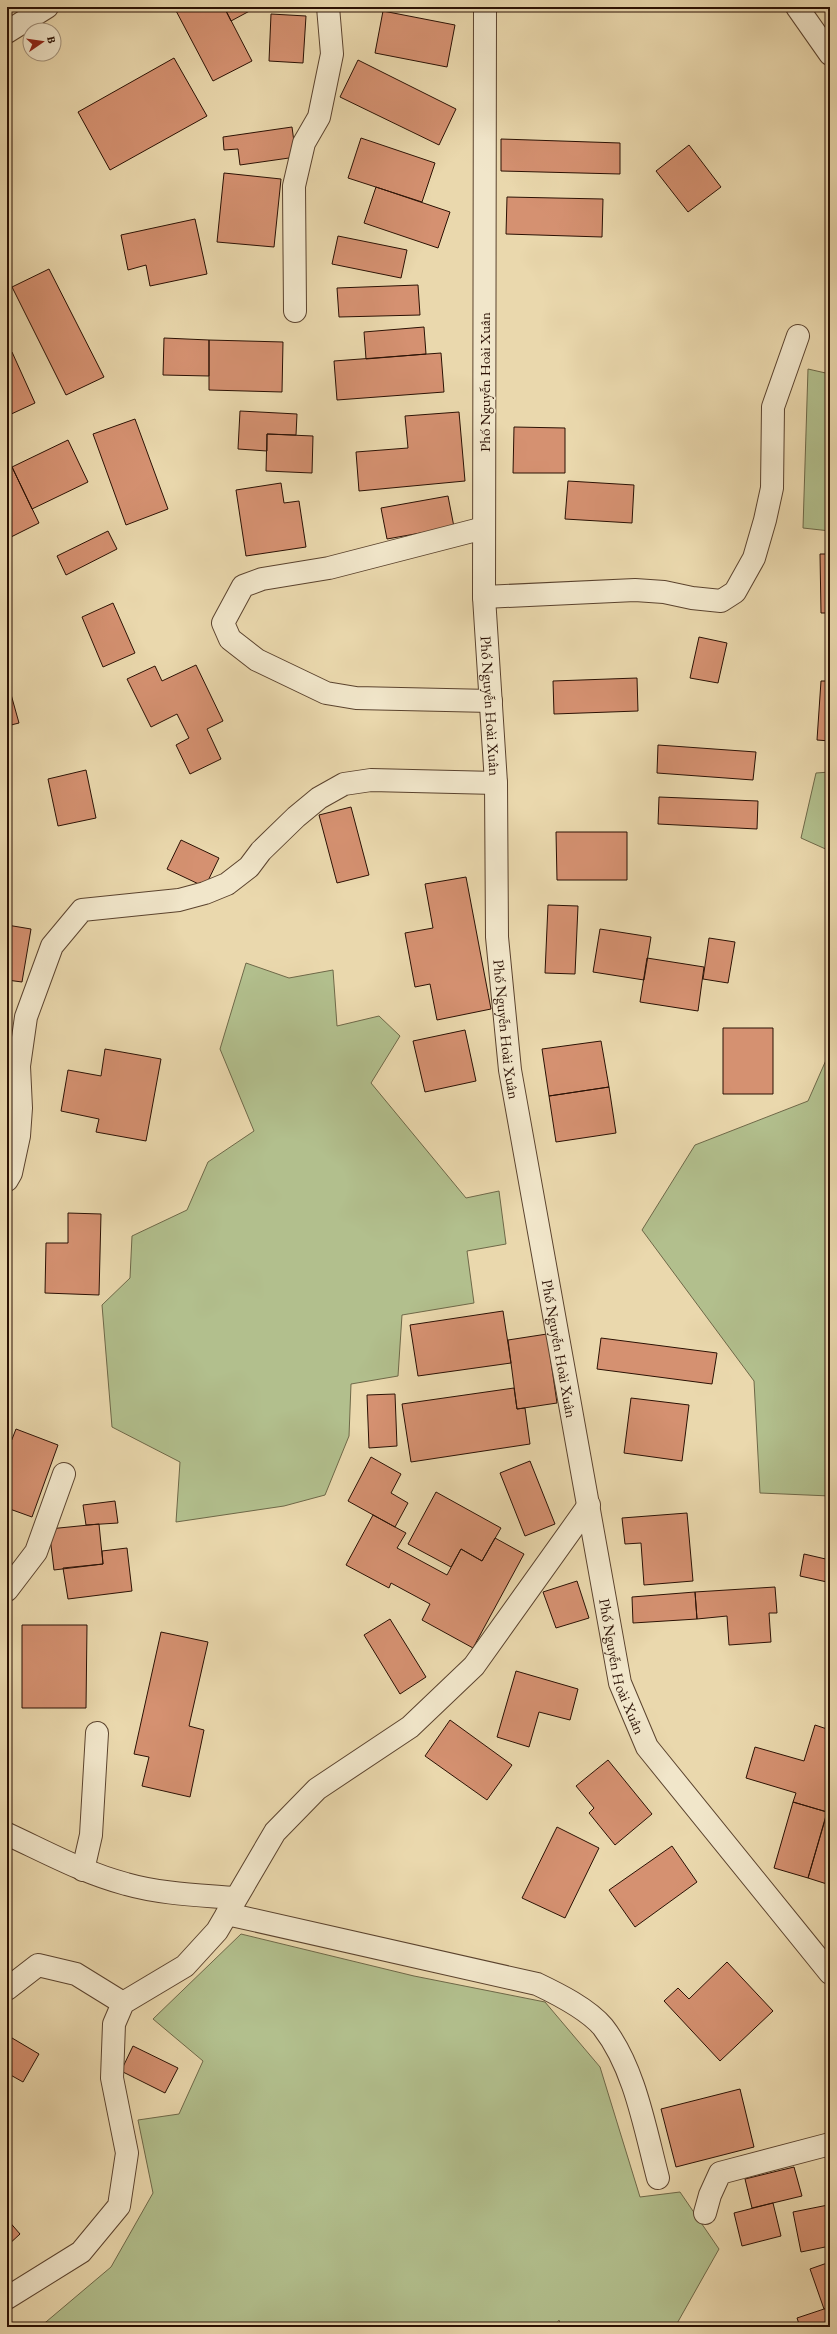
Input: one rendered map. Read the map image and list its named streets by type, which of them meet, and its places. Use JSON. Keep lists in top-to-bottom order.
{
  "streets": {
    "street": ["Phố Nguyễn Hoài Xuân"]
  },
  "north": "right"
}
